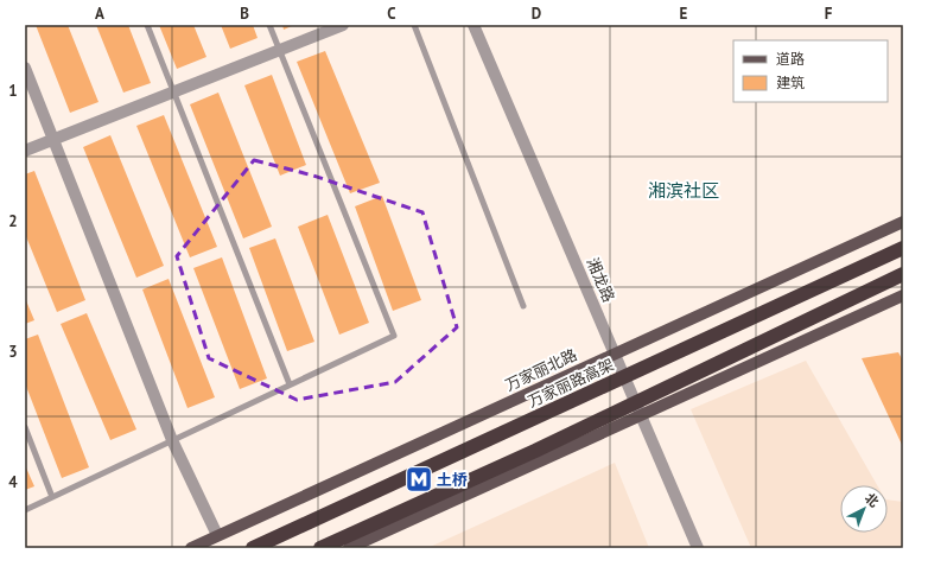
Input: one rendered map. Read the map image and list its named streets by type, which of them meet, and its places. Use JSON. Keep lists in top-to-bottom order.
{
  "streets": {
    "highway": ["万家丽路高架"],
    "main road": ["万家丽北路"],
    "street": ["湘龙路"]
  },
  "crossings": [
    ["湘龙路", "万家丽北路"]
  ],
  "districts": ["湘滨社区"],
  "places": {
    "metro station": ["土桥"]
  },
  "legend": ["道路", "建筑"],
  "north": "top right",
  "grid": {
    "columns": [
      "A",
      "B",
      "C",
      "D",
      "E",
      "F"
    ],
    "rows": [
      "1",
      "2",
      "3",
      "4"
    ]
  }
}
